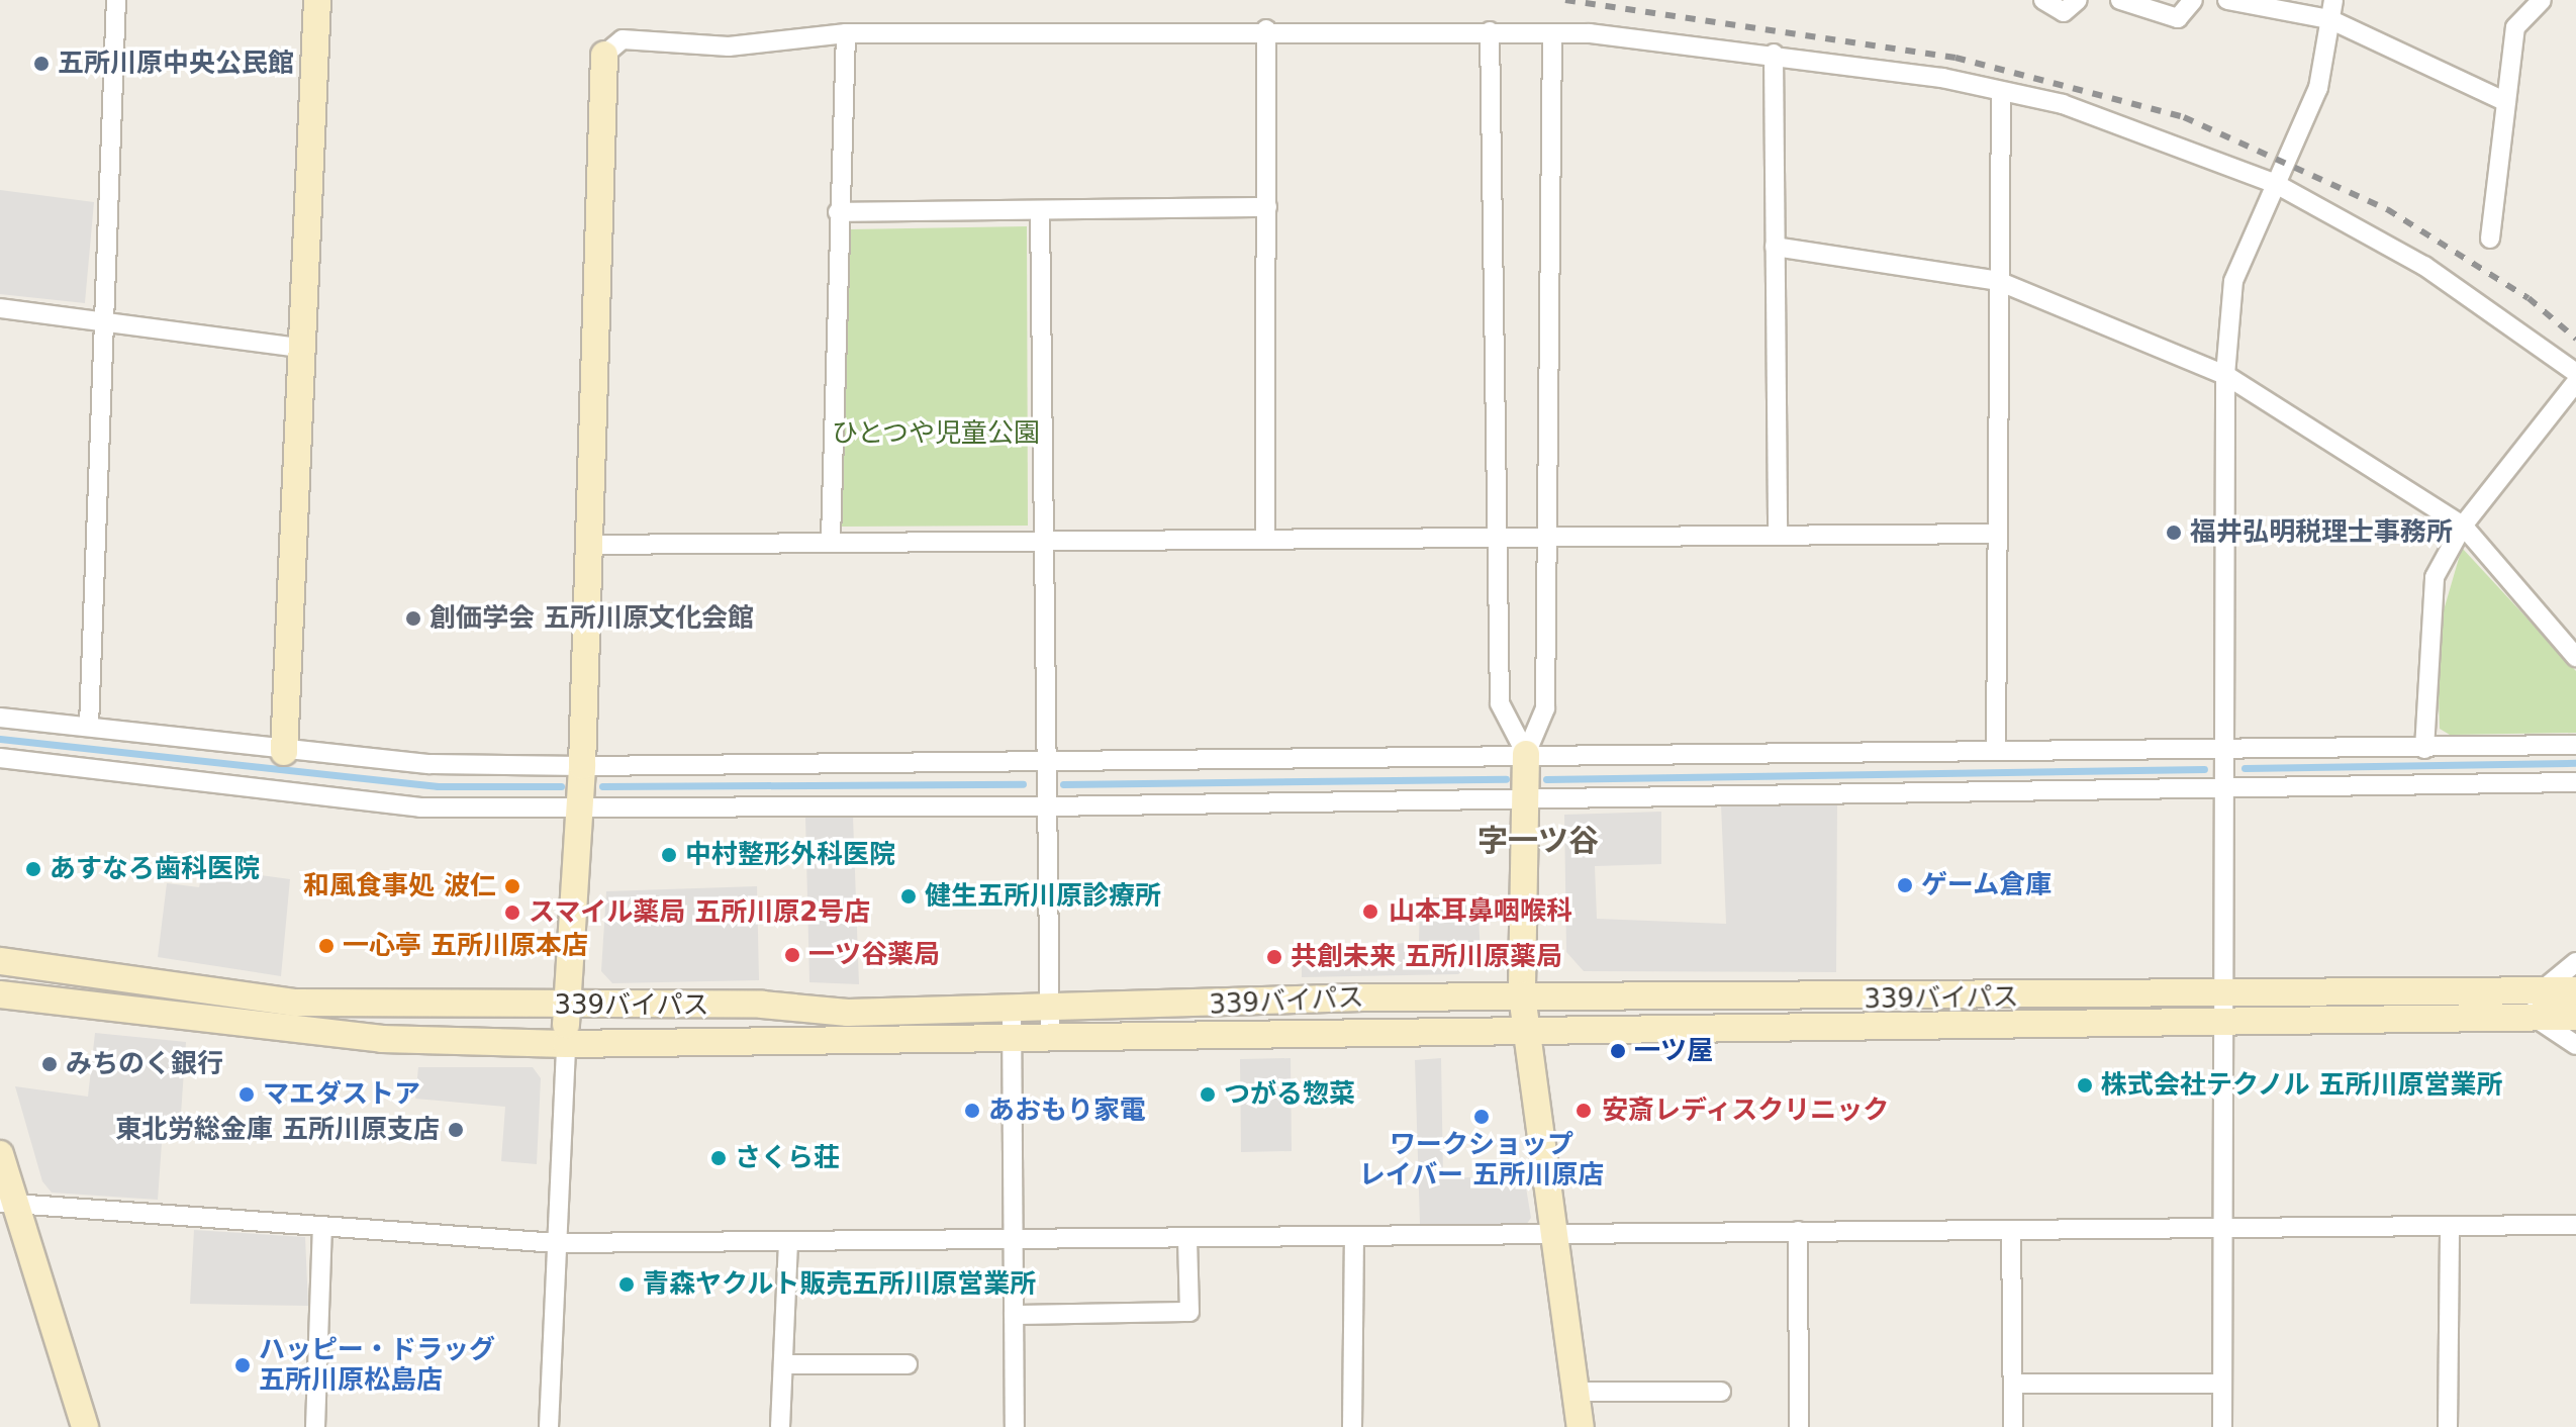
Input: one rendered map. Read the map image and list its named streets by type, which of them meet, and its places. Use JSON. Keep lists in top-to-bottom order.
{
  "streets": {
    "street": ["339バイパス"]
  },
  "districts": ["字一ツ谷"],
  "parks": ["ひとつや児童公園"],
  "places": [
    "五所川原中央公民館",
    "福井弘明税理士事務所",
    "創価学会 五所川原文化会館",
    "中村整形外科医院",
    "あすなろ歯科医院",
    "ゲーム倉庫",
    "和風食事処 波仁",
    "健生五所川原診療所",
    "山本耳鼻咽喉科",
    "スマイル薬局 五所川原2号店",
    "一心亭 五所川原本店",
    "一ツ谷薬局",
    "共創未来 五所川原薬局",
    "一ツ屋",
    "みちのく銀行",
    "株式会社テクノル 五所川原営業所",
    "マエダストア",
    "つがる惣菜",
    "あおもり家電",
    "安斎レディスクリニック",
    "ワークショップ レイバー 五所川原店",
    "東北労総金庫 五所川原支店",
    "さくら荘",
    "青森ヤクルト販売五所川原営業所",
    "ハッピー・ドラッグ 五所川原松島店"
  ]
}
